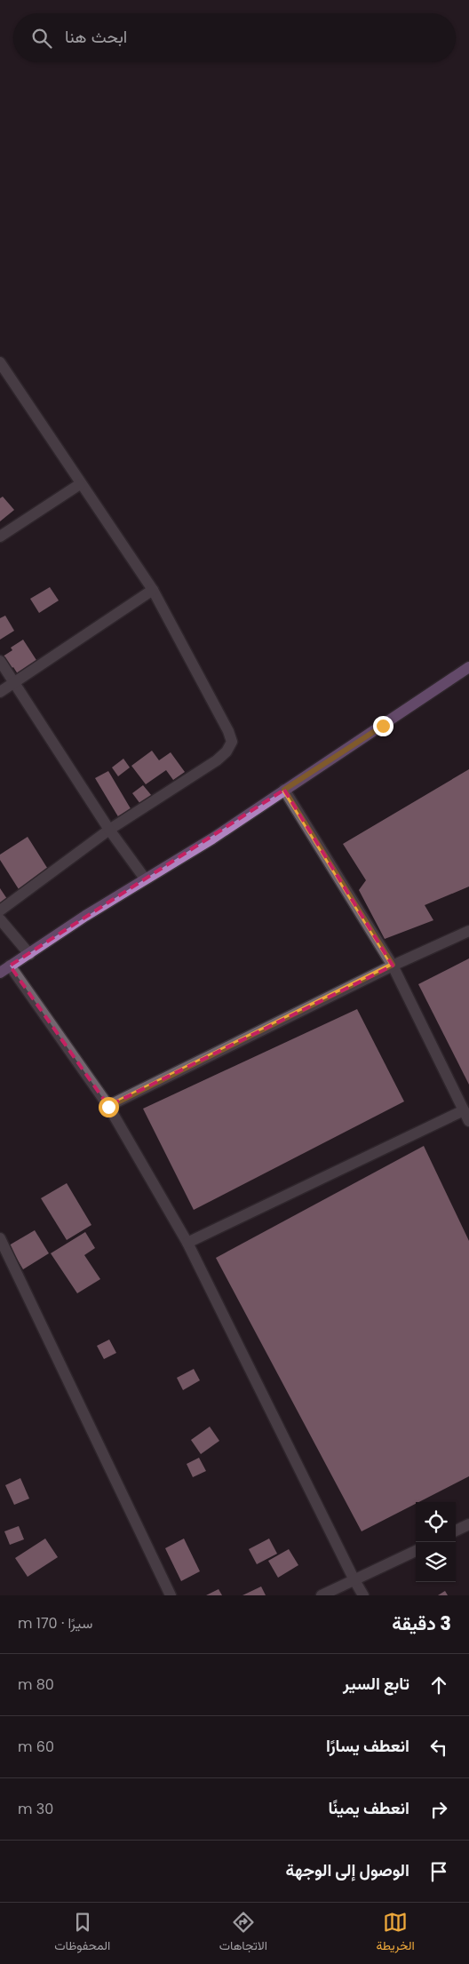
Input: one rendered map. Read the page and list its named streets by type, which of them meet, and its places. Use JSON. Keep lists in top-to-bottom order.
{
  "page": {
    "search": "ابحث هنا",
    "heading": ["3 دقيقة", "سيرًا · 170 m"],
    "list": [
      ["تابع السير", "80 m"],
      ["انعطف يسارًا", "60 m"],
      ["انعطف يمينًا", "30 m"],
      "الوصول إلى الوجهة"
    ],
    "nav": ["الخريطة", "الاتجاهات", "المحفوظات"]
  }
}
